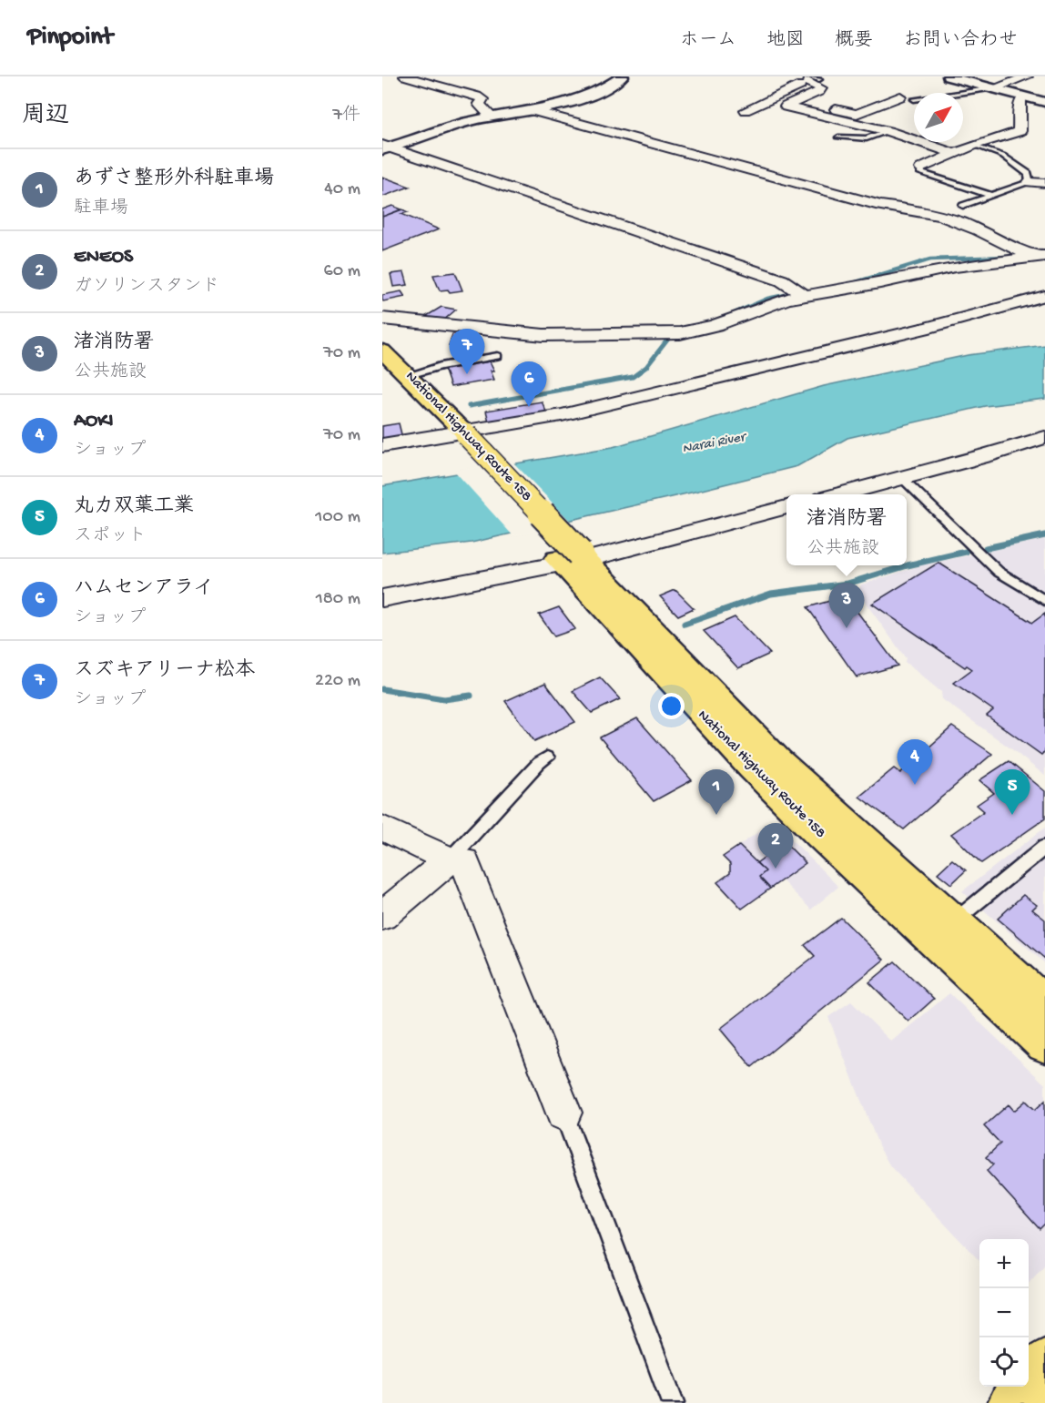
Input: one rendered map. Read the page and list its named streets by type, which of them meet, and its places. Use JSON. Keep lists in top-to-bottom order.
{
  "streets": {
    "highway": ["National Highway Route 158"]
  },
  "water": ["Narai River"],
  "north": "top right",
  "page": {
    "header": "Pinpoint",
    "nav": [
      "ホーム",
      "地図",
      "概要",
      "お問い合わせ"
    ],
    "heading": ["周辺", "7件"],
    "list": [
      {
        "mark": "1",
        "name": "あずさ整形外科駐車場",
        "note": "駐車場",
        "value": "40 m"
      },
      {
        "mark": "2",
        "name": "ENEOS",
        "note": "ガソリンスタンド",
        "value": "60 m"
      },
      {
        "mark": "3",
        "name": "渚消防署",
        "note": "公共施設",
        "value": "70 m"
      },
      {
        "mark": "4",
        "name": "AOKI",
        "note": "ショップ",
        "value": "70 m"
      },
      {
        "mark": "5",
        "name": "丸カ双葉工業",
        "note": "スポット",
        "value": "100 m"
      },
      {
        "mark": "6",
        "name": "ハムセンアライ",
        "note": "ショップ",
        "value": "180 m"
      },
      {
        "mark": "7",
        "name": "スズキアリーナ松本",
        "note": "ショップ",
        "value": "220 m"
      }
    ],
    "pins": [
      "7",
      "6",
      "3",
      "4",
      "1",
      "5",
      "2"
    ],
    "popup": ["渚消防署", "公共施設"],
    "map_buttons": ["+", "−"]
  }
}
